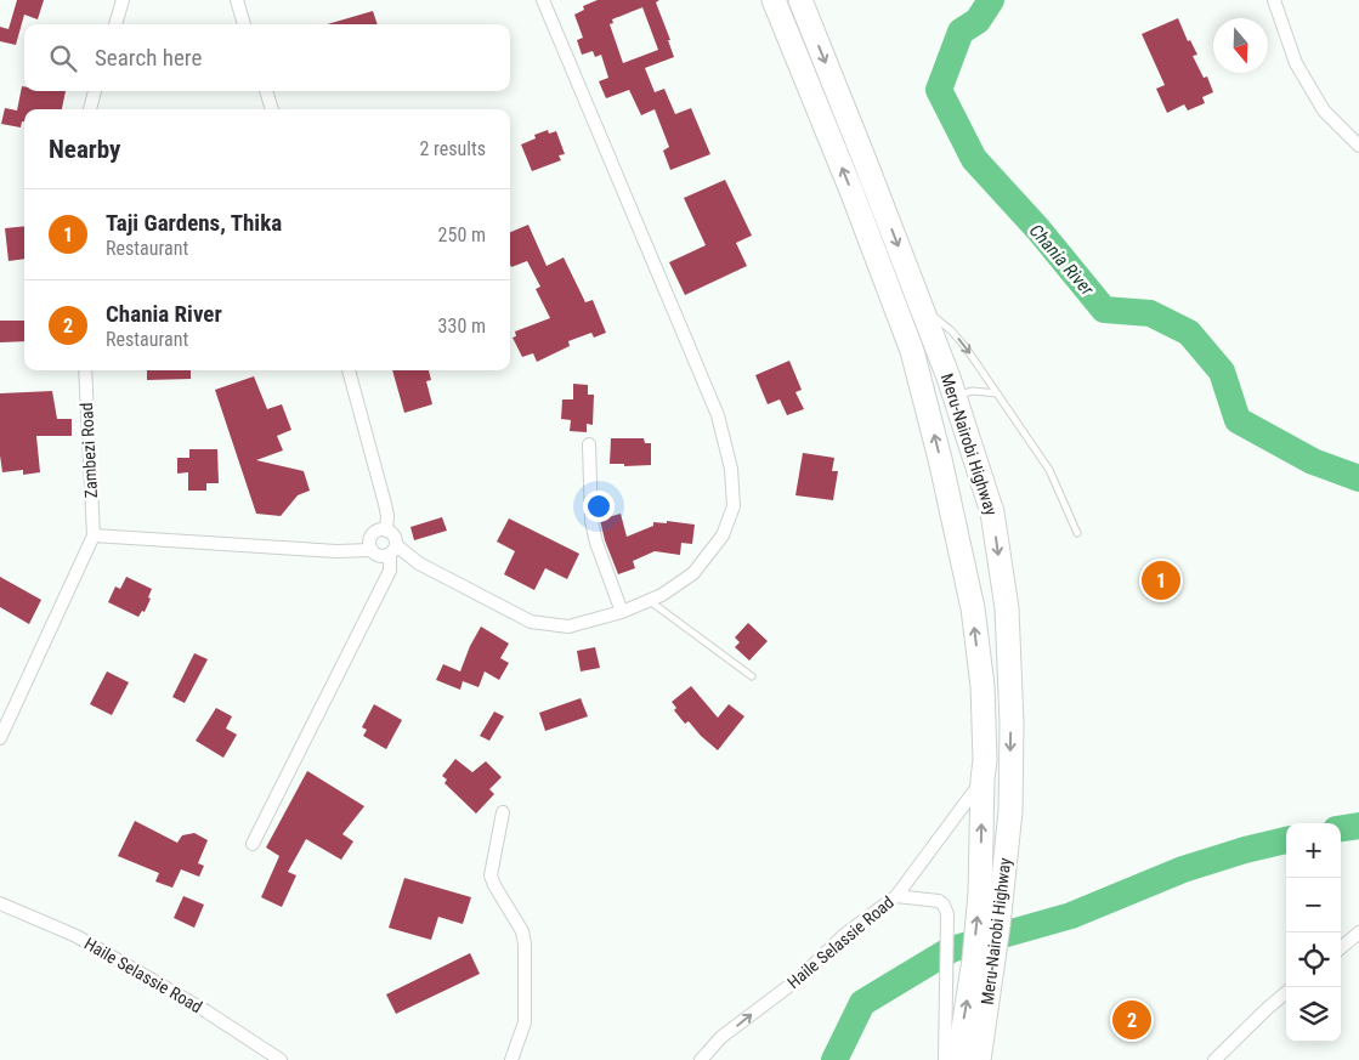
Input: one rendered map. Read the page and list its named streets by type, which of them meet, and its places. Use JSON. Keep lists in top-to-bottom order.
{
  "streets": {
    "highway": ["Meru-Nairobi Highway"],
    "street": ["Zambezi Road", "Haile Selassie Road"]
  },
  "crossings": [
    ["Meru-Nairobi Highway", "Haile Selassie Road"]
  ],
  "one_way": ["Haile Selassie Road"],
  "water": ["Chania River"],
  "north": "bottom",
  "page": {
    "search": "Search here",
    "heading": ["Nearby", "2 results"],
    "list": [
      {
        "mark": "1",
        "name": "Taji Gardens, Thika",
        "note": "Restaurant",
        "value": "250 m"
      },
      {
        "mark": "2",
        "name": "Chania River",
        "note": "Restaurant",
        "value": "330 m"
      }
    ],
    "pins": ["1", "2"],
    "map_buttons": ["+", "−"]
  }
}
